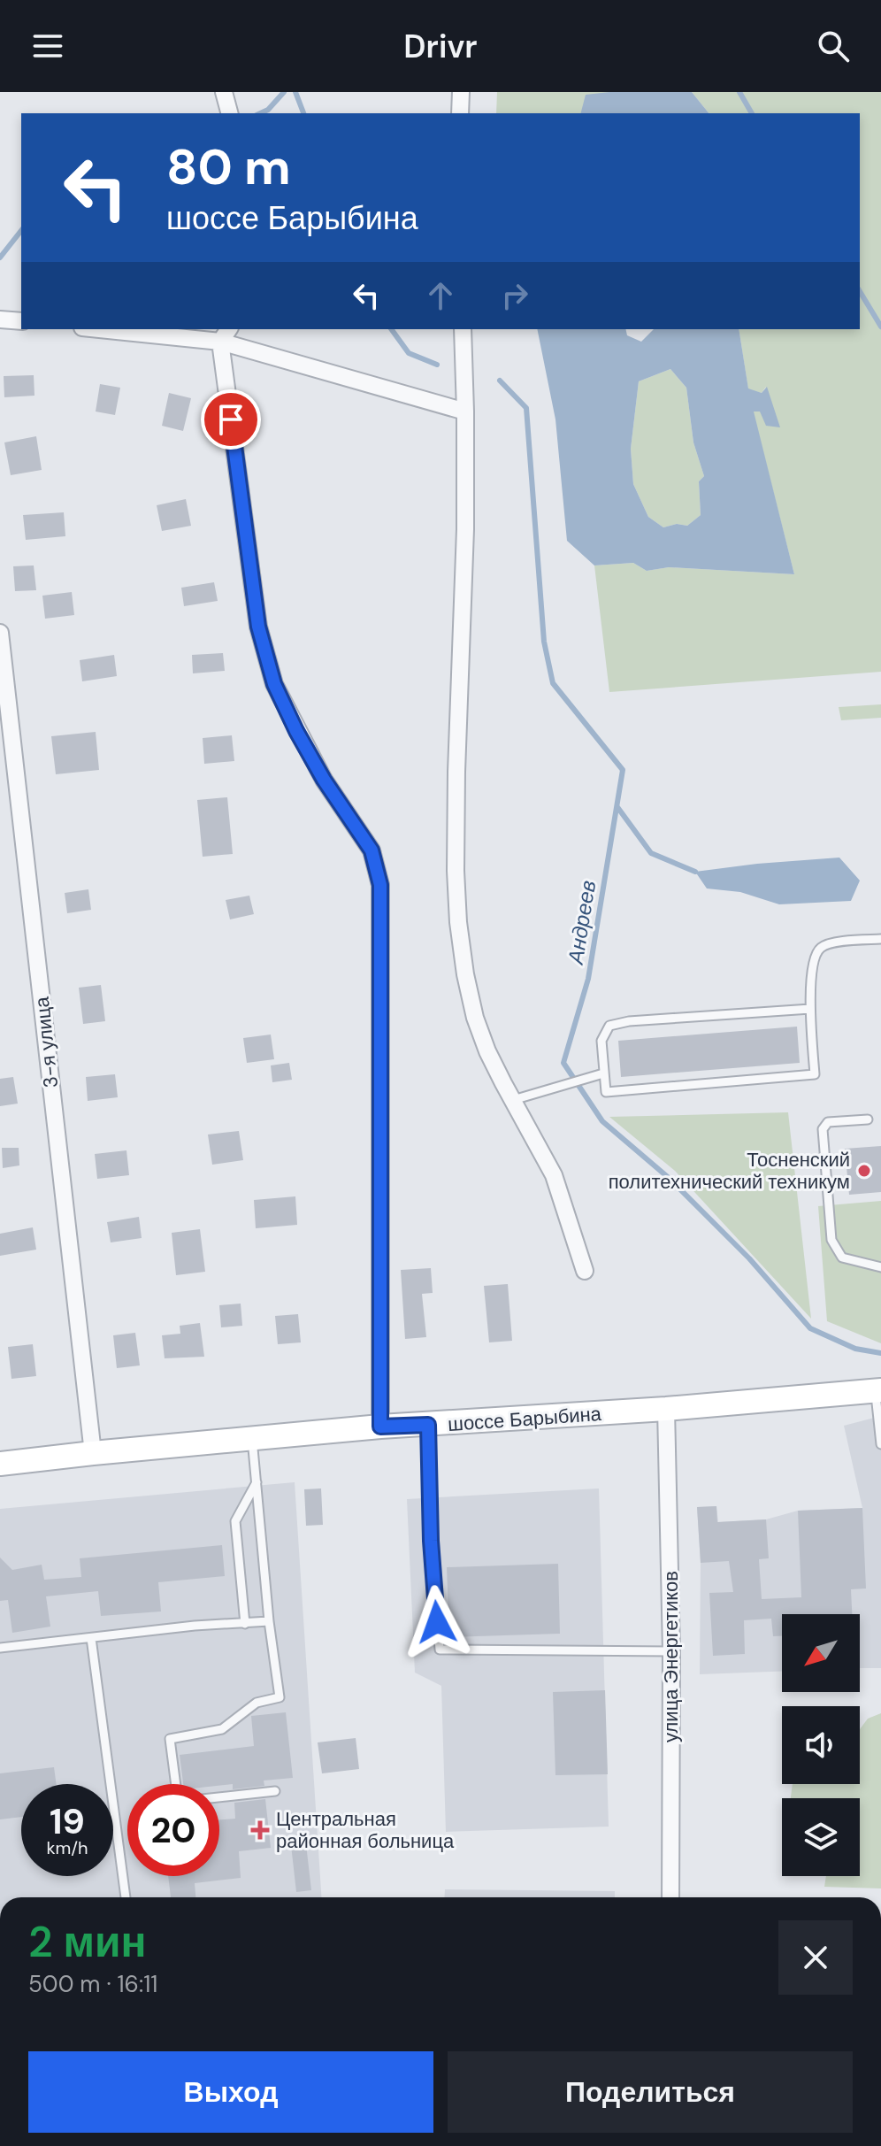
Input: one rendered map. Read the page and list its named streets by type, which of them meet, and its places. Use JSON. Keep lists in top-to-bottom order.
{
  "streets": {
    "main road": ["шоссе Барыбина"],
    "street": ["3-я улица", "улица Энергетиков"]
  },
  "crossings": [
    ["3-я улица", "шоссе Барыбина"],
    ["шоссе Барыбина", "улица Энергетиков"]
  ],
  "water": ["Андреев"],
  "places": {
    "other": ["Тосненский политехнический техникум"],
    "health": ["Центральная районная больница"]
  },
  "north": "bottom left",
  "page": {
    "header": "Drivr",
    "turn": ["80 m", "шоссе Барыбина"],
    "speed": "19 km/h",
    "limit": "20",
    "heading": ["2 мин", "500 m · 16:11"],
    "buttons": ["Выход", "Поделиться"]
  }
}
